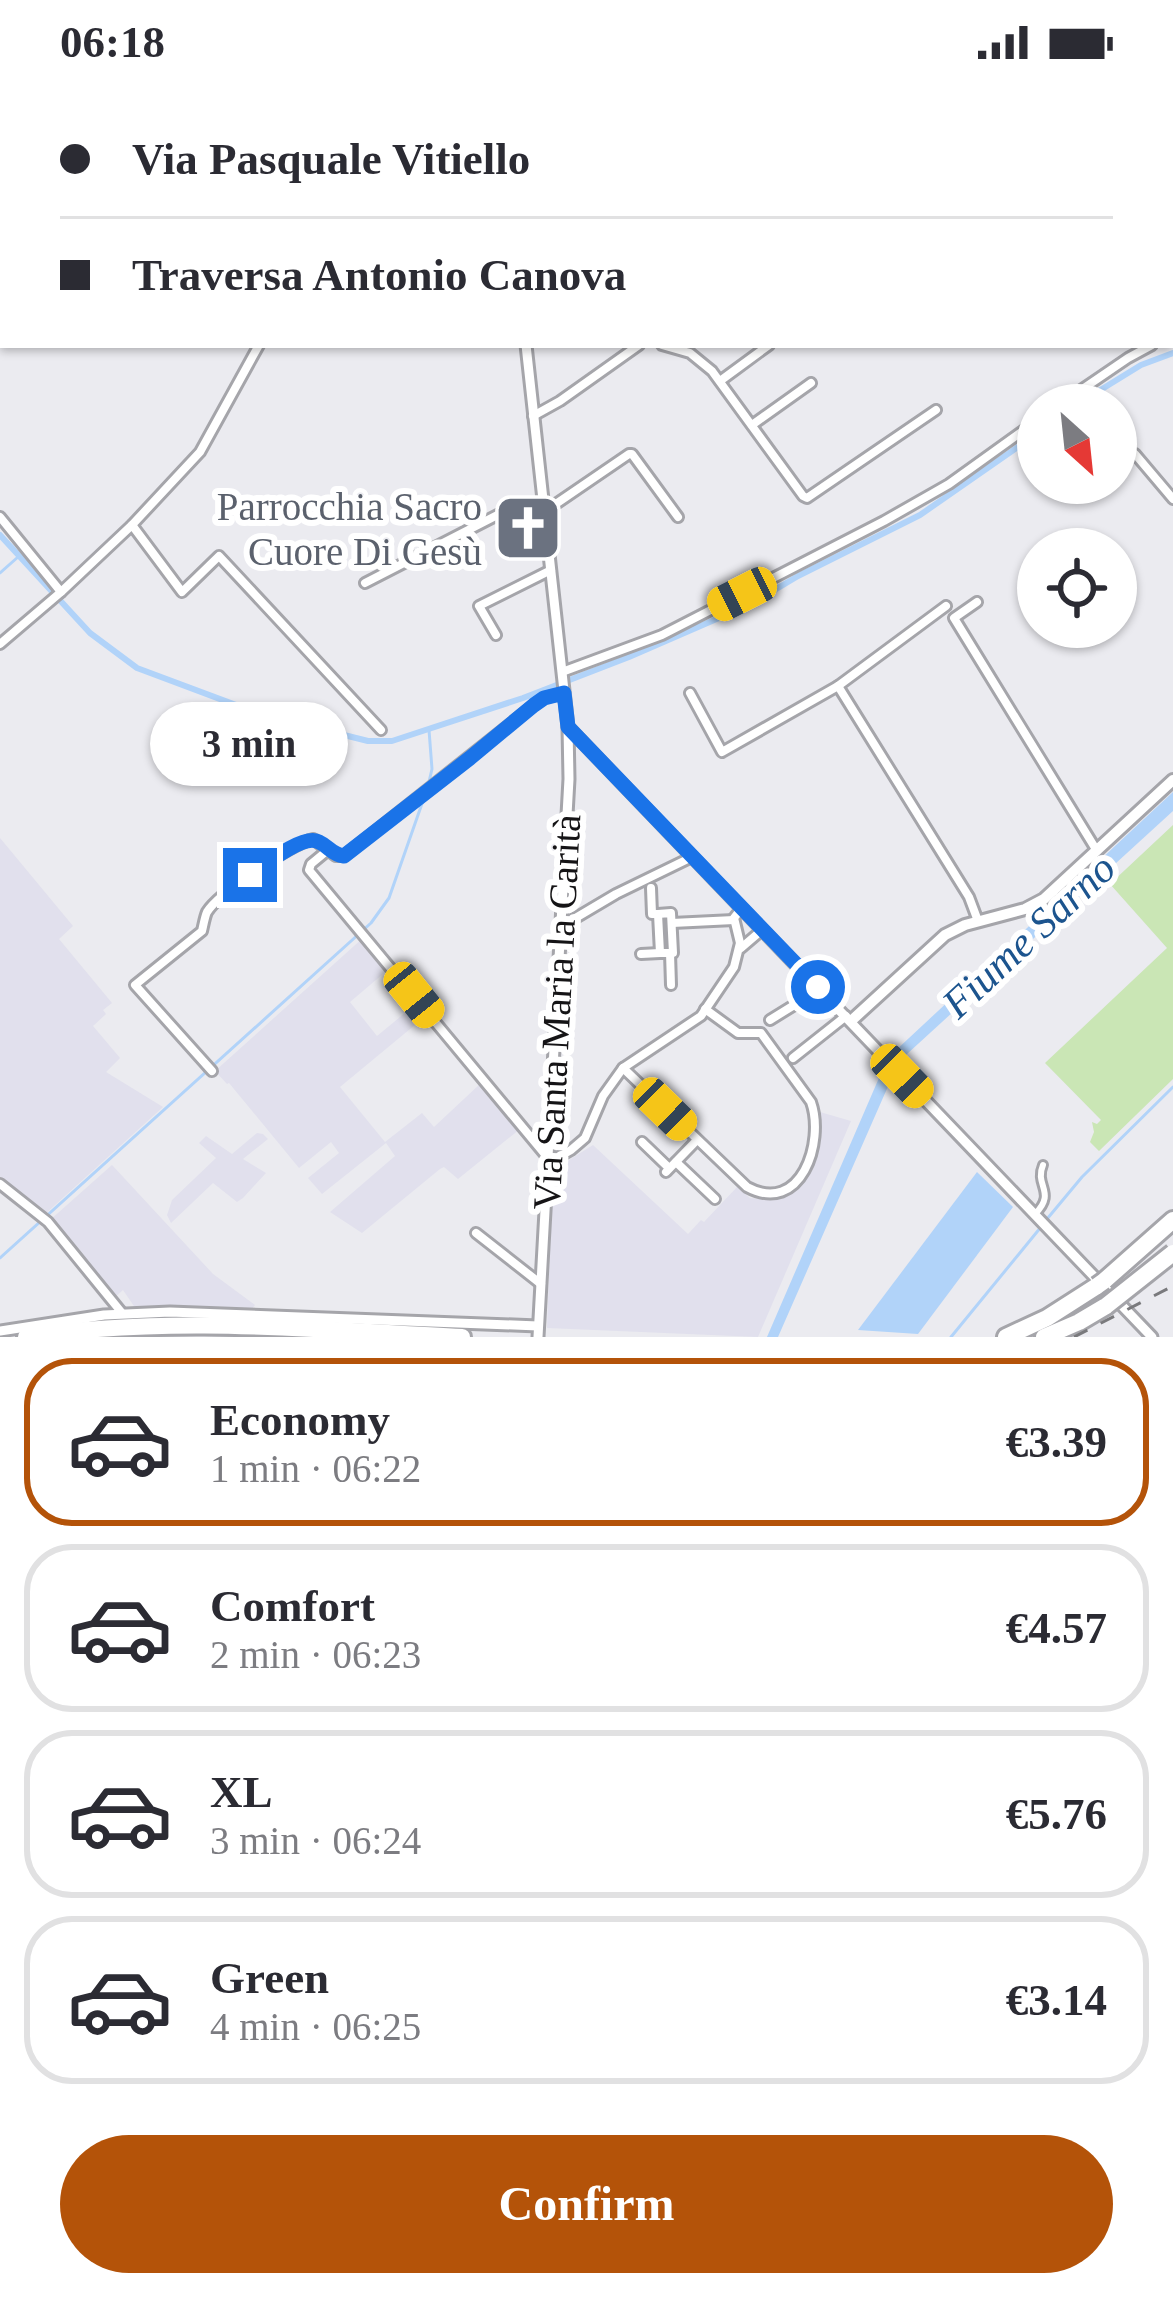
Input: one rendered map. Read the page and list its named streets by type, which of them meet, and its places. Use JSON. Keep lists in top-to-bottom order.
{
  "streets": {
    "street": ["Via Santa Maria la Carità"]
  },
  "water": ["Fiume Sarno"],
  "places": {
    "church": ["Parrocchia Sacro Cuore Di Gesù"]
  },
  "north": "bottom right",
  "page": {
    "status": "06:18",
    "banner": ["Via Pasquale Vitiello", "Traversa Antonio Canova"],
    "bubble": "3 min",
    "list": [
      {
        "name": "Economy",
        "note": "1 min · 06:22",
        "value": "€3.39"
      },
      {
        "name": "Comfort",
        "note": "2 min · 06:23",
        "value": "€4.57"
      },
      {
        "name": "XL",
        "note": "3 min · 06:24",
        "value": "€5.76"
      },
      {
        "name": "Green",
        "note": "4 min · 06:25",
        "value": "€3.14"
      }
    ],
    "buttons": "Confirm"
  }
}
